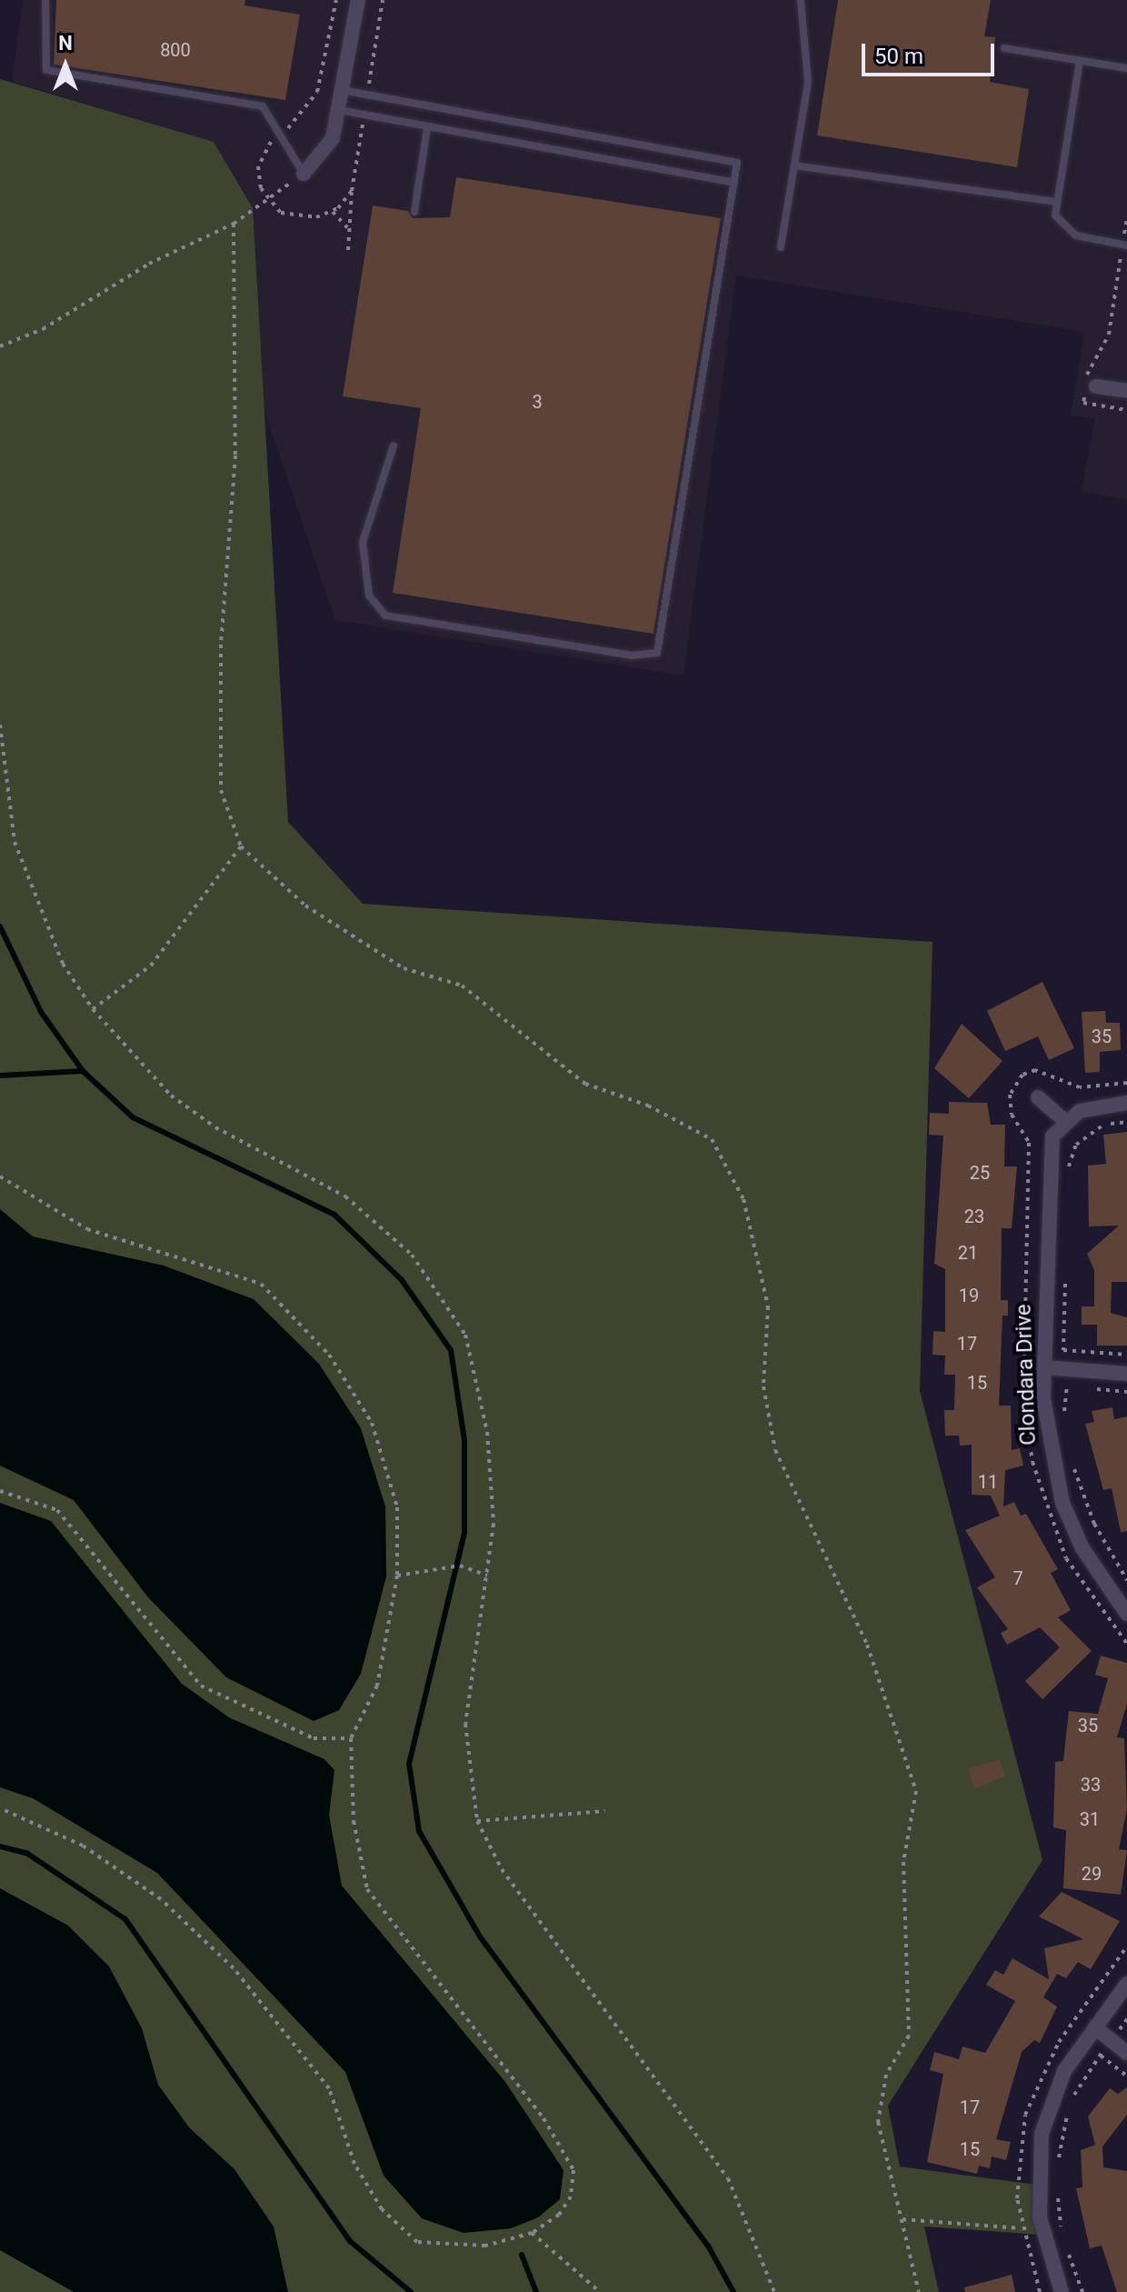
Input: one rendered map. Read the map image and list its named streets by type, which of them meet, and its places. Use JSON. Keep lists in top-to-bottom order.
{
  "streets": {
    "street": ["Clondara Drive"]
  },
  "house_numbers": [
    "800",
    "3",
    "35",
    "25",
    "23",
    "21",
    "19",
    "17",
    "15",
    "11",
    "7",
    "35",
    "33",
    "31",
    "29",
    "17",
    "15"
  ],
  "scale_bar": "50 m",
  "north": "top"
}
